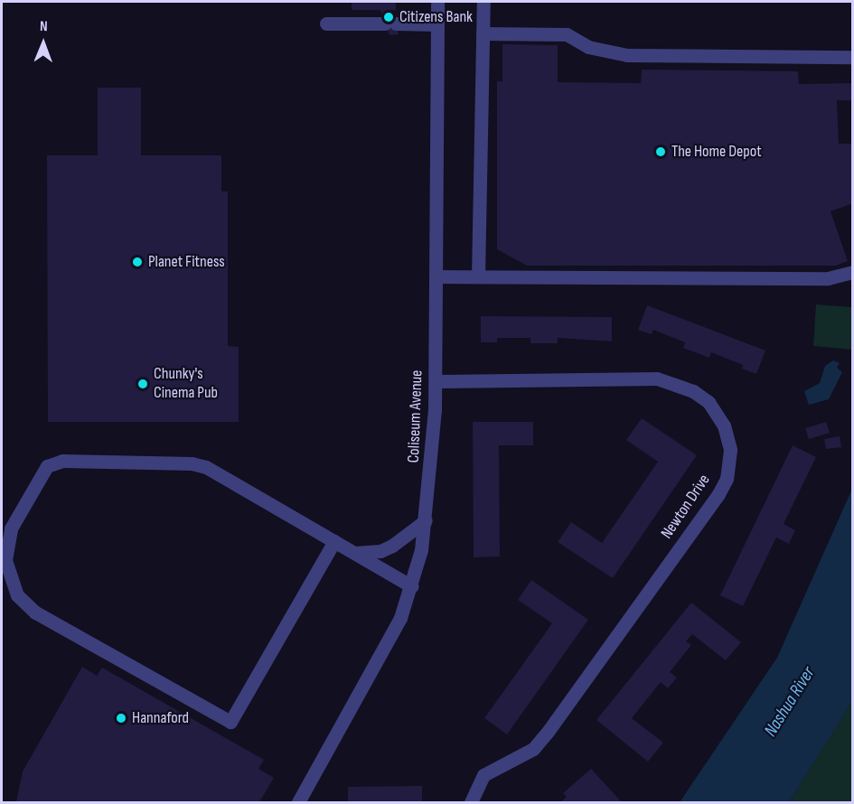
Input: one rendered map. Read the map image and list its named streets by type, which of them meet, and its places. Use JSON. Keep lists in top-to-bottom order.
{
  "streets": {
    "street": ["Coliseum Avenue", "Newton Drive"]
  },
  "crossings": [
    ["Coliseum Avenue", "Newton Drive"]
  ],
  "water": ["Nashua River"],
  "places": [
    "Citizens Bank",
    "The Home Depot",
    "Planet Fitness",
    "Chunky's Cinema Pub",
    "Hannaford"
  ],
  "north": "top"
}
